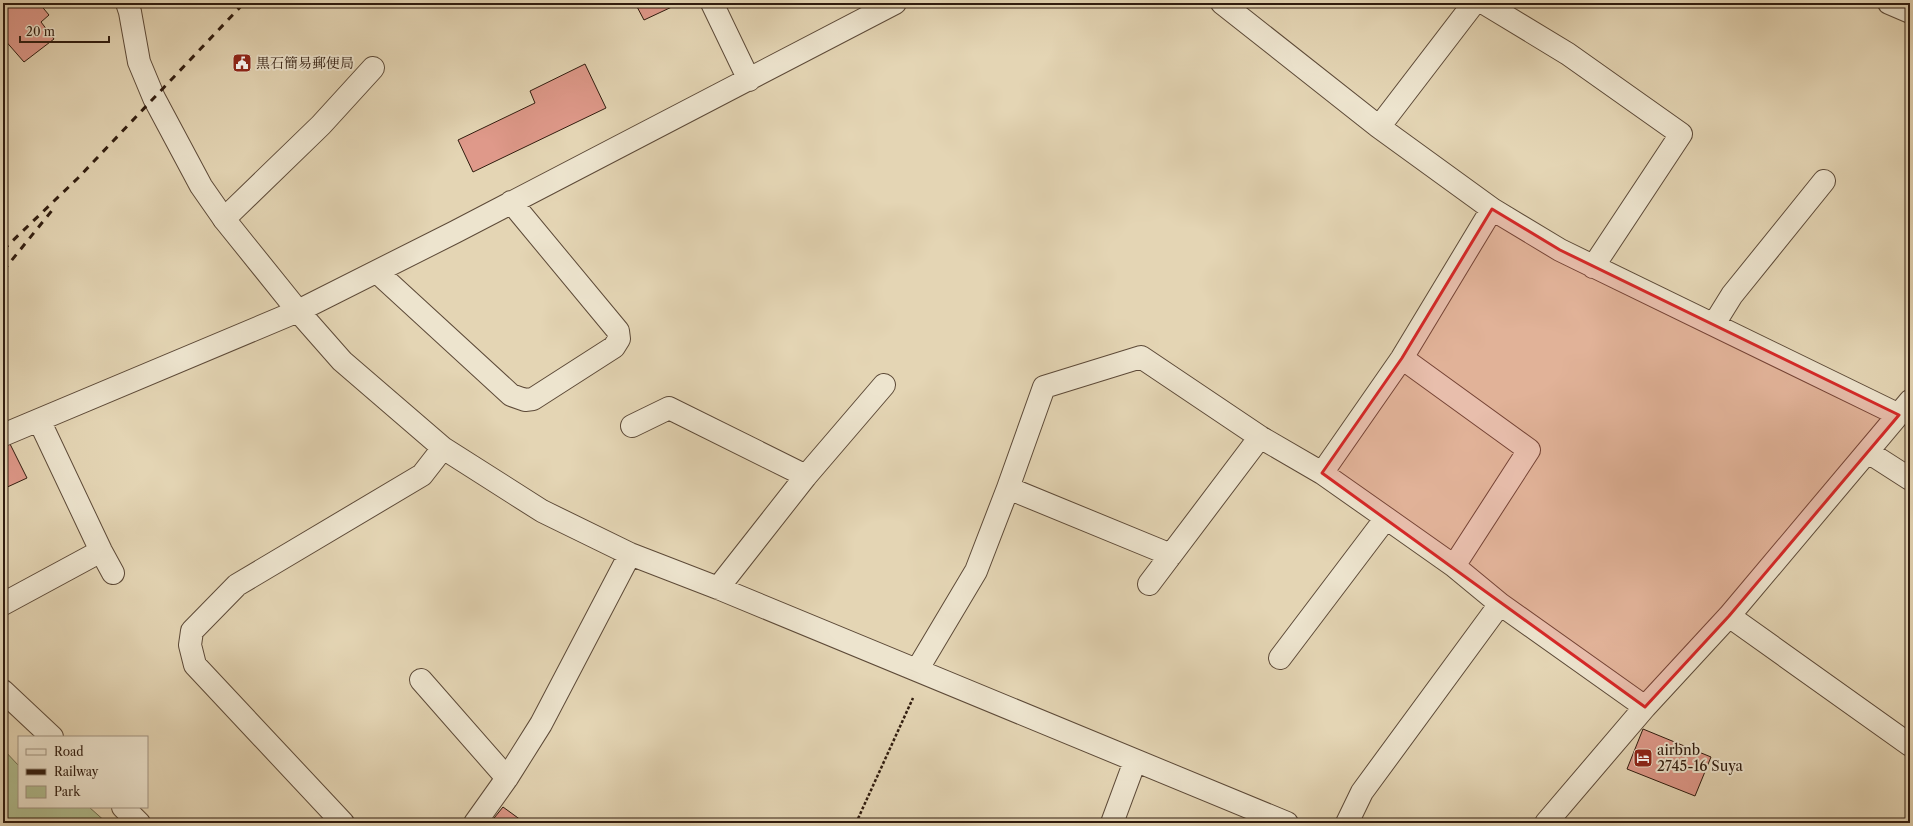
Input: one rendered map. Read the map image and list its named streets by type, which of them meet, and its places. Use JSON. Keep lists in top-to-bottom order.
{
  "places": {
    "public building": ["黒石簡易郵便局"],
    "hotel": ["airbnb 2745-16 Suya"]
  },
  "legend": ["Road", "Railway", "Park"],
  "scale_bar": "20 m"
}
